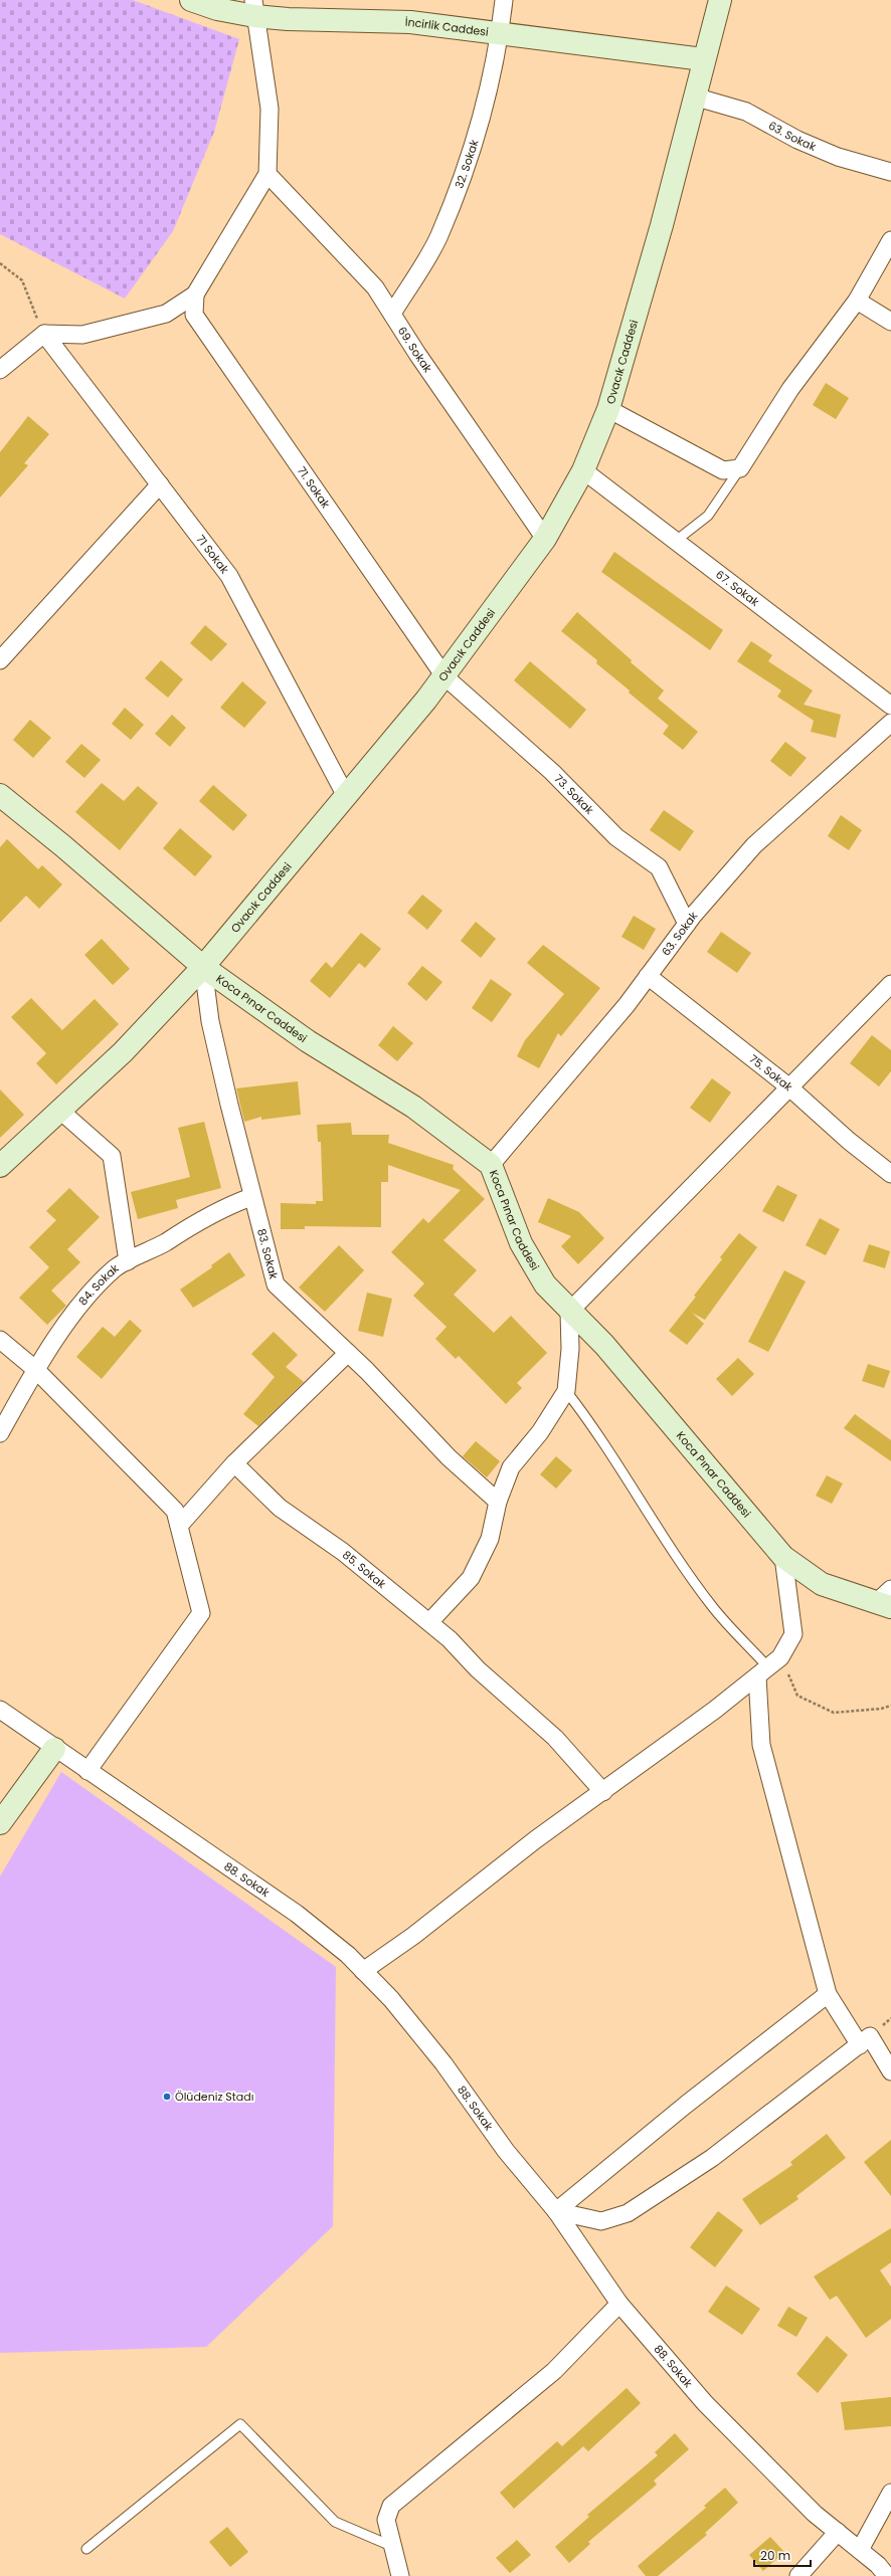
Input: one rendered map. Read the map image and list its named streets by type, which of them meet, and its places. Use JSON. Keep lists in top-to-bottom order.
{
  "streets": {
    "street": [
      "İncirlik Caddesi",
      "63. Sokak",
      "32. Sokak",
      "69. Sokak",
      "Ovacık Caddesi",
      "71. Sokak",
      "71 Sokak",
      "67. Sokak",
      "73. Sokak",
      "Koca Pınar Caddesi",
      "75. Sokak",
      "83. Sokak",
      "84. Sokak",
      "85. Sokak",
      "88. Sokak"
    ]
  },
  "crossings": [
    ["İncirlik Caddesi", "32. Sokak"],
    ["İncirlik Caddesi", "Ovacık Caddesi"],
    ["63. Sokak", "Ovacık Caddesi"],
    ["63. Sokak", "73. Sokak"],
    ["63. Sokak", "Koca Pınar Caddesi"],
    ["63. Sokak", "75. Sokak"],
    ["32. Sokak", "69. Sokak"],
    ["69. Sokak", "Ovacık Caddesi"],
    ["Ovacık Caddesi", "71. Sokak"],
    ["Ovacık Caddesi", "71 Sokak"],
    ["Ovacık Caddesi", "67. Sokak"],
    ["Ovacık Caddesi", "73. Sokak"],
    ["Ovacık Caddesi", "Koca Pınar Caddesi"],
    ["Ovacık Caddesi", "83. Sokak"],
    ["71. Sokak", "73. Sokak"],
    ["Koca Pınar Caddesi", "83. Sokak"],
    ["83. Sokak", "84. Sokak"]
  ],
  "places": ["Ölüdeniz Stadı"],
  "scale_bar": "20 m"
}
